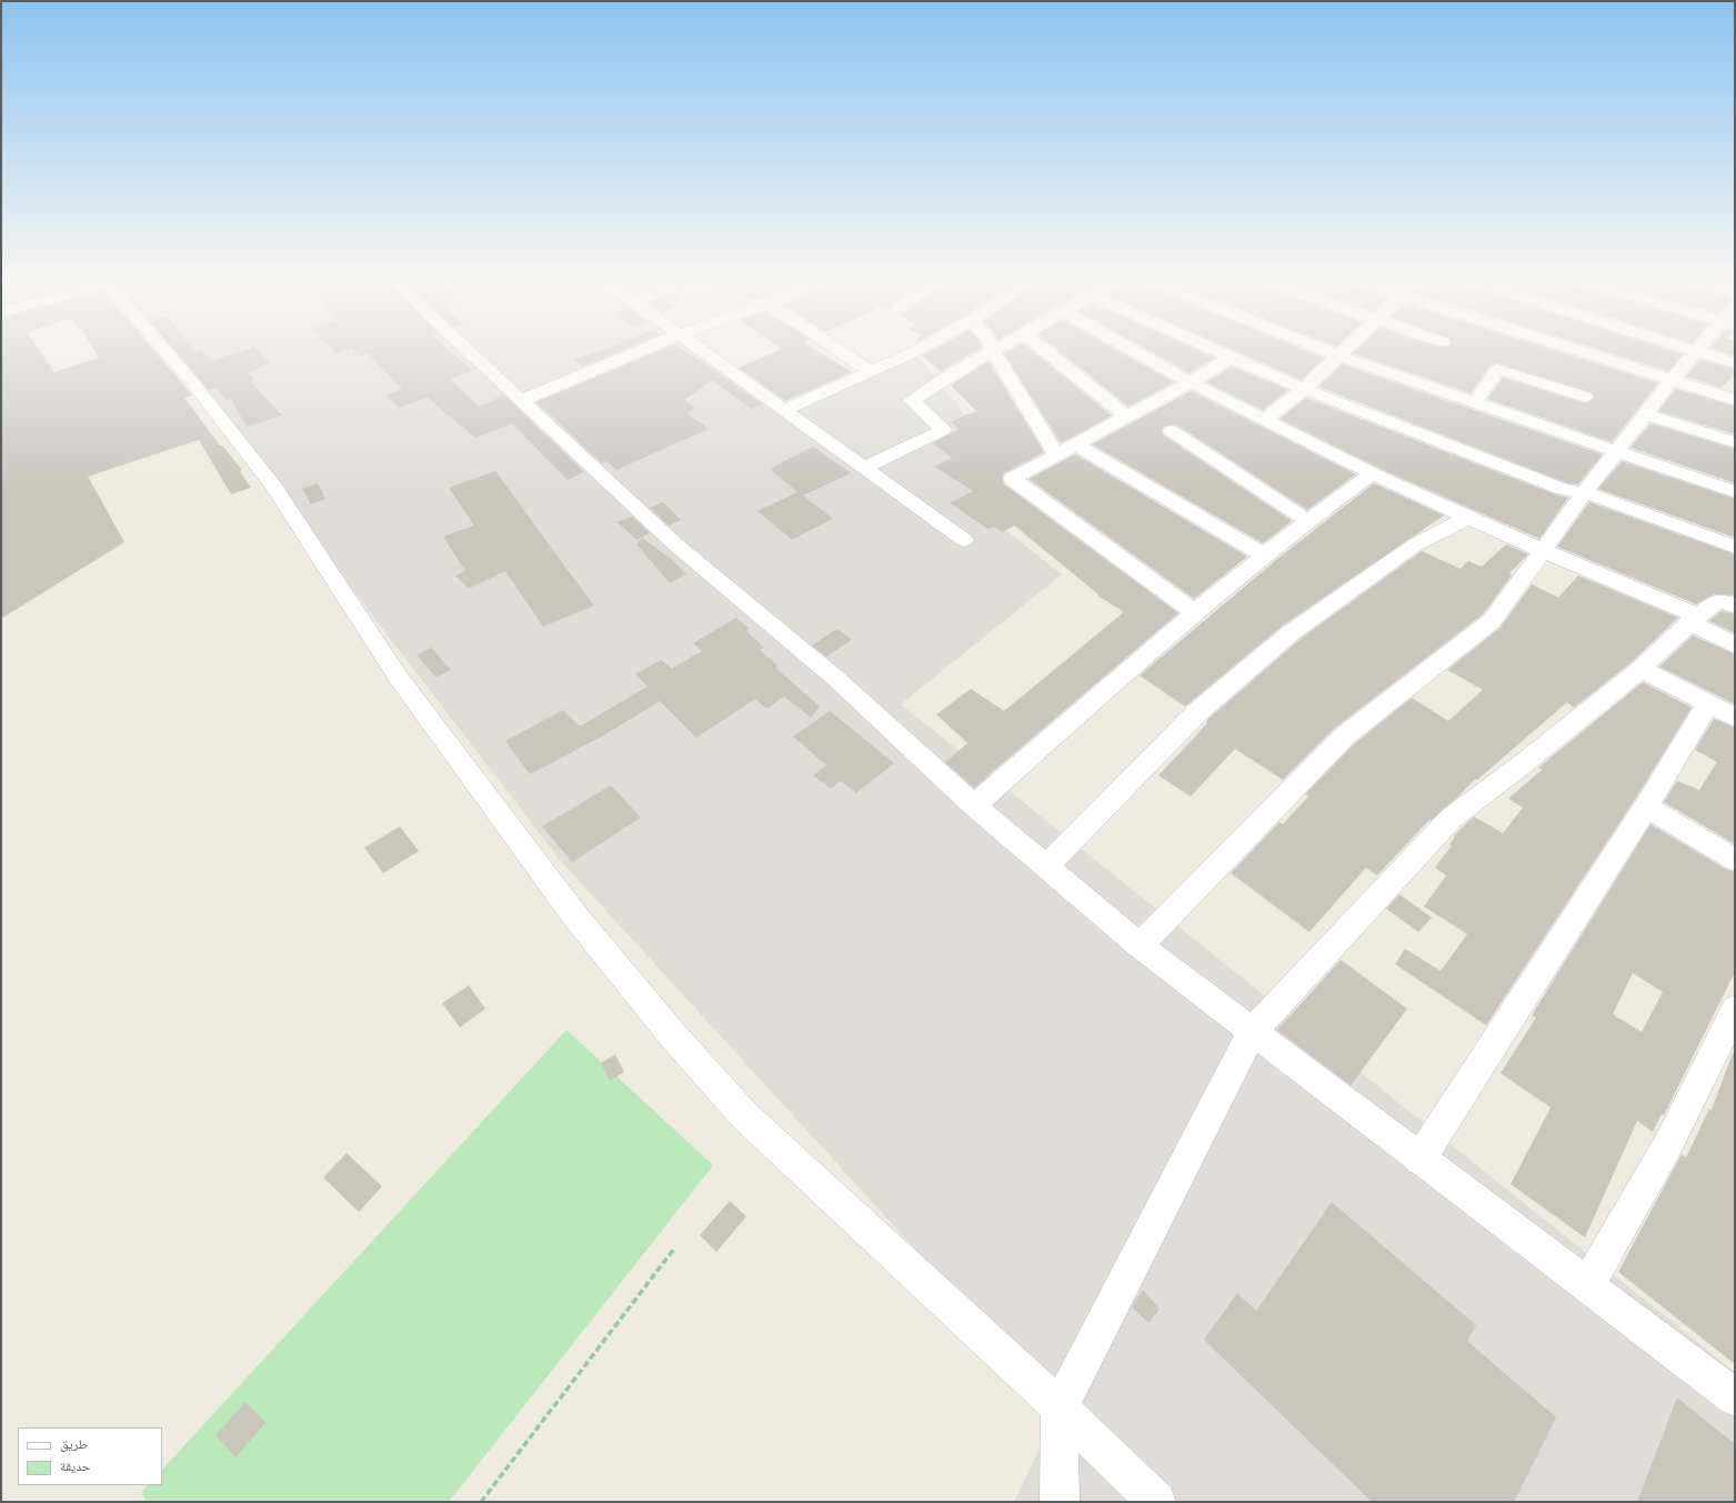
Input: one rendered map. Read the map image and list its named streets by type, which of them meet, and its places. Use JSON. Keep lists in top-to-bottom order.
{
  "legend": ["طريق", "حديقة"]
}
